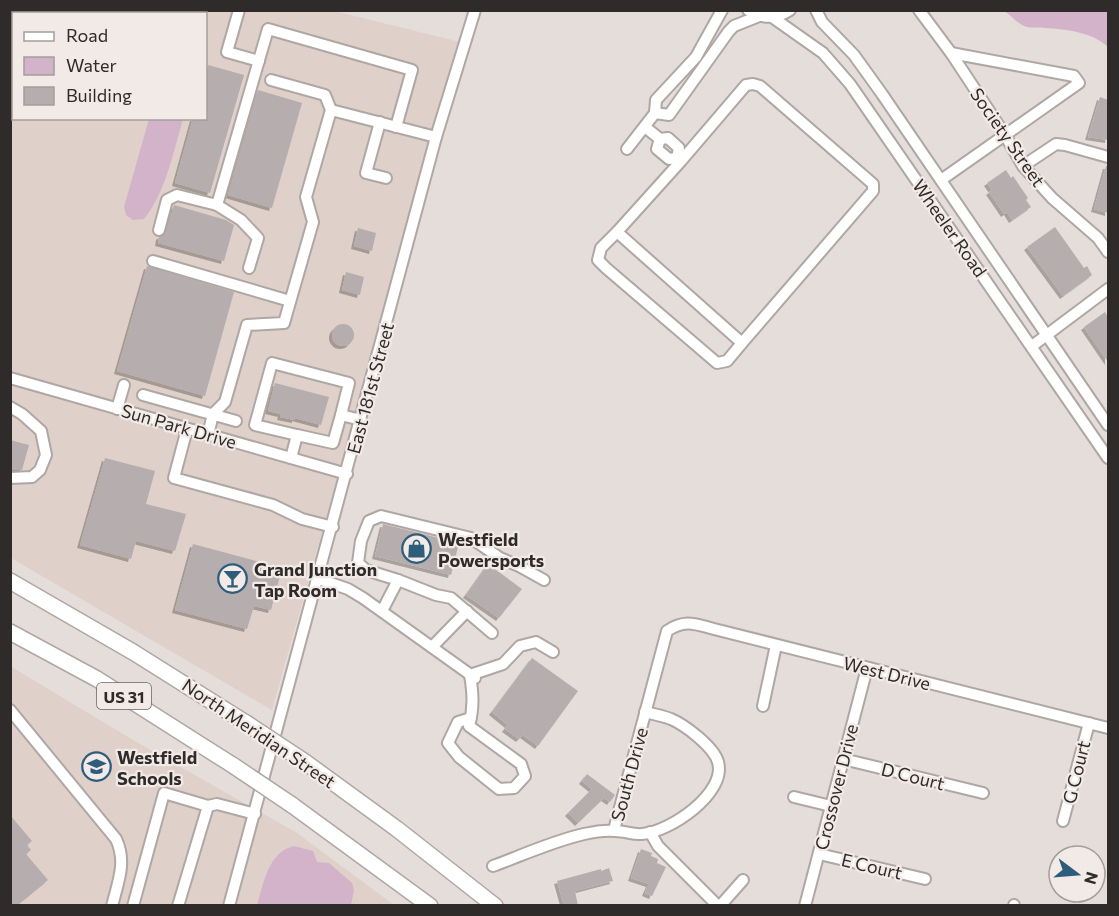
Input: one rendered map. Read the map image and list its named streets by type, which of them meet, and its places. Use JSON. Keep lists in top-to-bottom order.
{
  "streets": {
    "highway": ["US 31", "North Meridian Street"],
    "street": [
      "Society Street",
      "Wheeler Road",
      "East 181st Street",
      "Sun Park Drive",
      "West Drive",
      "G Court",
      "South Drive",
      "D Court",
      "Crossover Drive",
      "E Court"
    ]
  },
  "crossings": [
    ["East 181st Street", "Sun Park Drive"],
    ["West Drive", "G Court"],
    ["West Drive", "South Drive"],
    ["West Drive", "Crossover Drive"],
    ["D Court", "Crossover Drive"],
    ["Crossover Drive", "E Court"]
  ],
  "places": {
    "shop": ["Westfield Powersports"],
    "bar": ["Grand Junction Tap Room"],
    "school or university": ["Westfield Schools"]
  },
  "legend": ["Road", "Water", "Building"],
  "north": "right"
}
